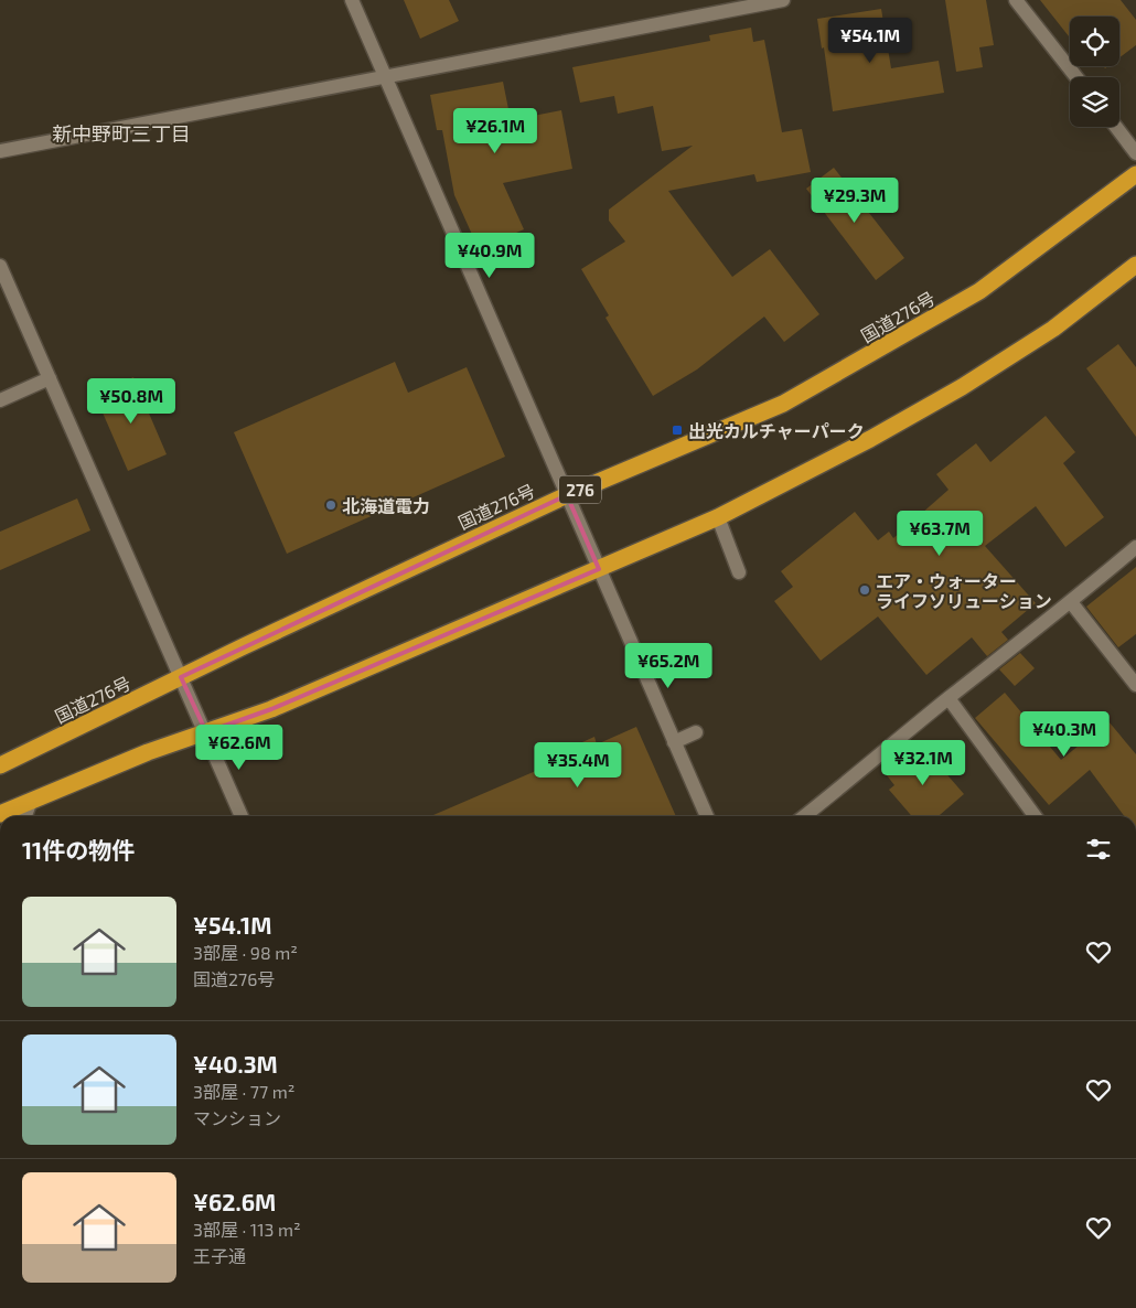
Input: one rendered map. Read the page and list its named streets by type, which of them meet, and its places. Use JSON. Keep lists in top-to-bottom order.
{
  "streets": {
    "highway": ["国道276号", "276"]
  },
  "districts": ["新中野町三丁目"],
  "places": {
    "transit": ["出光カルチャーパーク"],
    "other": ["北海道電力", "エア・ウォーター ライフソリューション"]
  },
  "page": {
    "price": [
      "¥54.1M",
      "¥26.1M",
      "¥29.3M",
      "¥40.9M",
      "¥50.8M",
      "¥63.7M",
      "¥65.2M",
      "¥40.3M",
      "¥62.6M",
      "¥32.1M",
      "¥35.4M"
    ],
    "heading": "11件の物件",
    "list": [
      {
        "name": "¥54.1M",
        "note": "3部屋 · 98 m² · 国道276号"
      },
      {
        "name": "¥40.3M",
        "note": "3部屋 · 77 m² · マンション"
      },
      {
        "name": "¥62.6M",
        "note": "3部屋 · 113 m² · 王子通"
      }
    ]
  }
}
